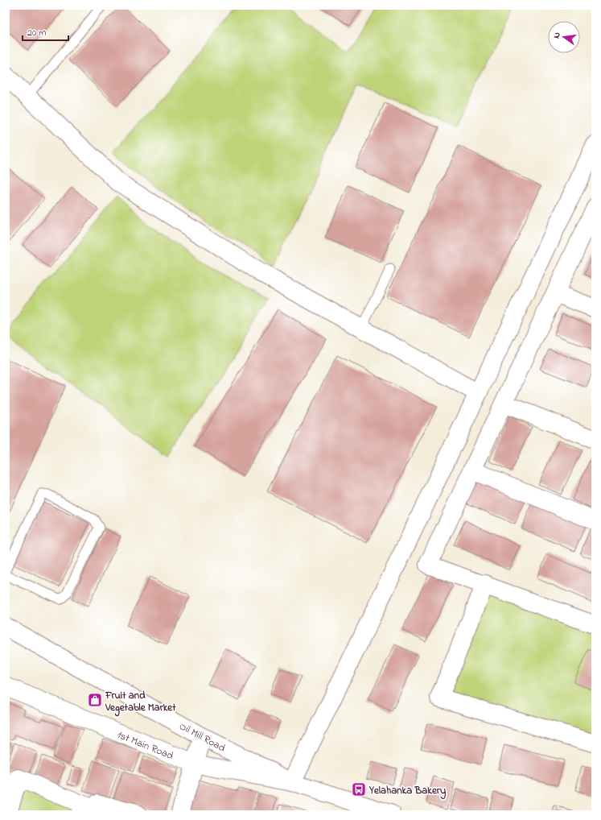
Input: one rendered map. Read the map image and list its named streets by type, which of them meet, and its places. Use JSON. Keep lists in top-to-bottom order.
{
  "streets": {
    "street": ["Oil Mill Road", "1st Main Road"]
  },
  "crossings": [
    ["Oil Mill Road", "1st Main Road"]
  ],
  "places": {
    "shop": ["Fruit and Vegetable Market"],
    "bus stop": ["Yelahanka Bakery"]
  },
  "scale_bar": "20 m",
  "north": "left"
}
